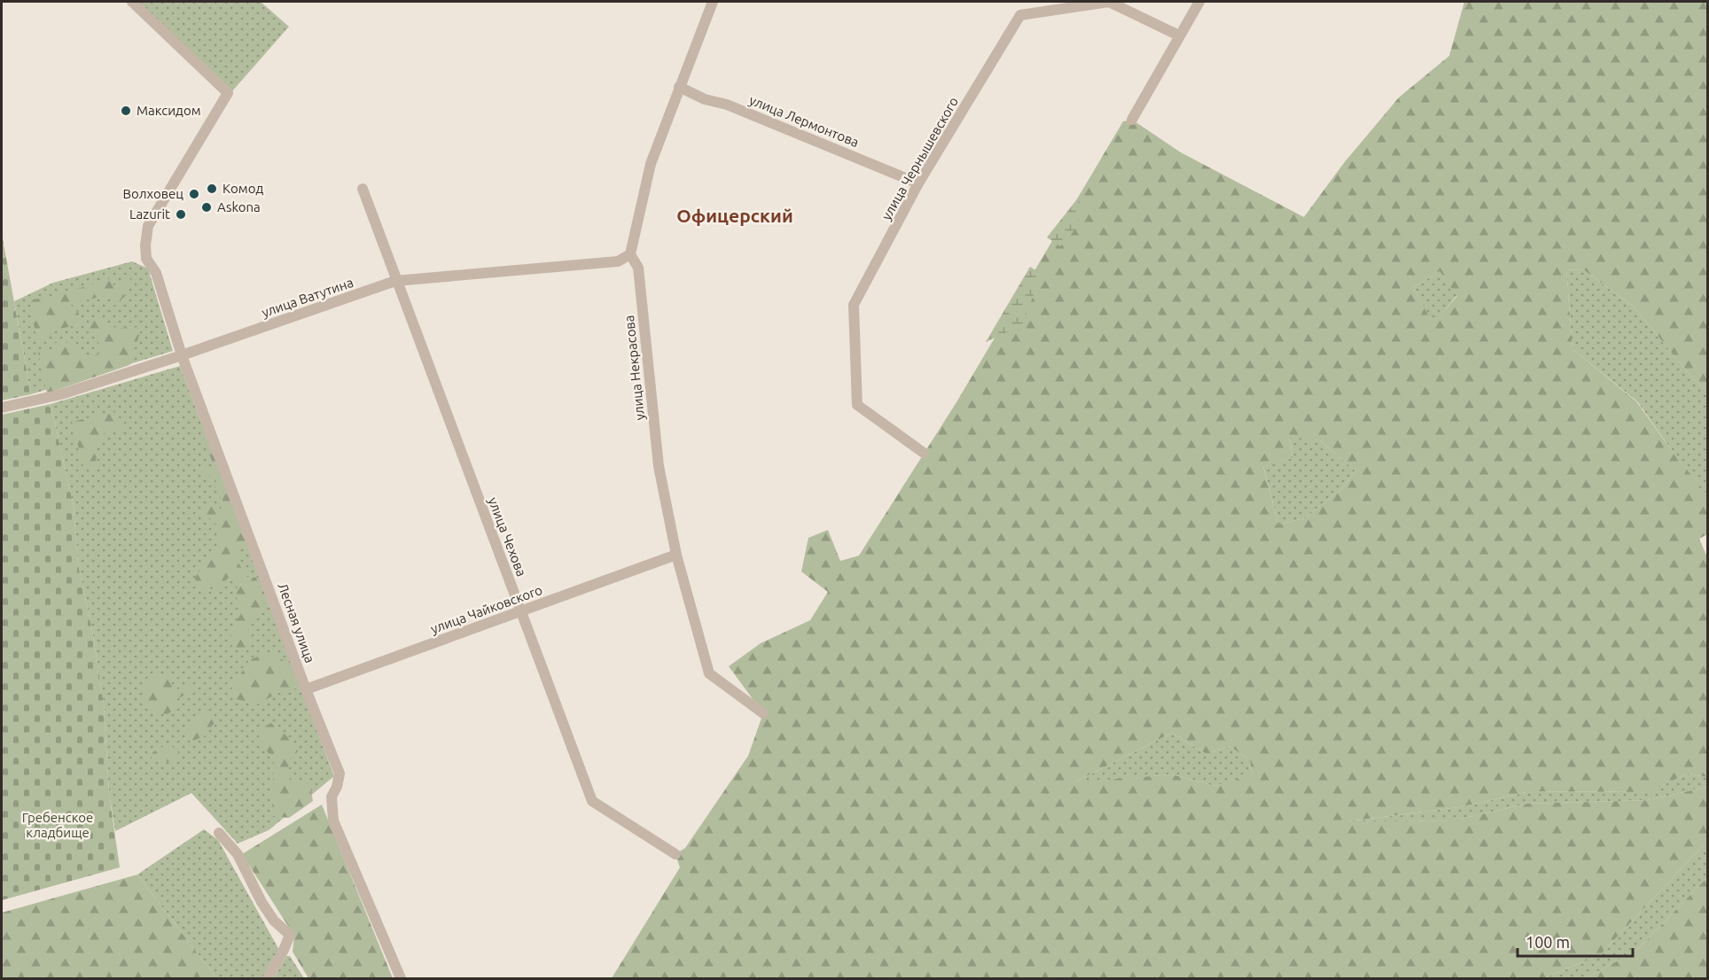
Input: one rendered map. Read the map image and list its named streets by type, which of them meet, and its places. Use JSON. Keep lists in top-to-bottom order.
{
  "streets": {
    "street": [
      "улица Лермонтова",
      "улица Чернышевского",
      "улица Ватутина",
      "улица Некрасова",
      "улица Чехова",
      "улица Чайковского",
      "Лесная улица"
    ]
  },
  "crossings": [
    ["улица Лермонтова", "улица Чернышевского"],
    ["улица Ватутина", "улица Некрасова"],
    ["улица Ватутина", "улица Чехова"],
    ["улица Ватутина", "Лесная улица"],
    ["улица Некрасова", "улица Чайковского"],
    ["улица Чехова", "улица Чайковского"],
    ["улица Чайковского", "Лесная улица"]
  ],
  "districts": ["Офицерский"],
  "parks": ["Гребенское кладбище"],
  "places": [
    "Максидом",
    "Комод",
    "Волховец",
    "Askona",
    "Lazurit"
  ],
  "scale_bar": "100 m"
}
